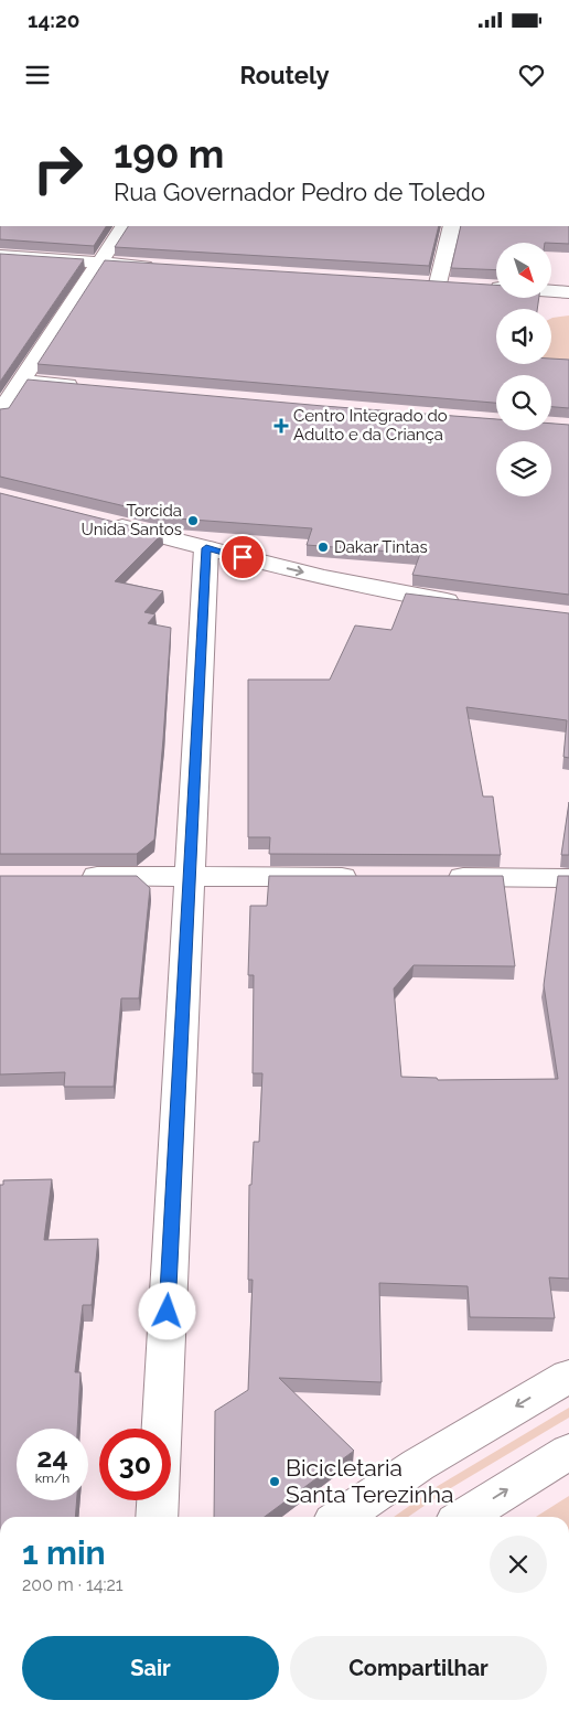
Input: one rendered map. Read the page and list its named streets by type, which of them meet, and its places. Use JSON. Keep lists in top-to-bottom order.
{
  "places": {
    "health": ["Centro Integrado do Adulto e da Criança"],
    "other": ["Torcida Unida Santos", "Dakar Tintas", "Bicicletaria Santa Terezinha"]
  },
  "north": "bottom right",
  "page": {
    "status": "14:20",
    "header": "Routely",
    "turn": ["190 m", "Rua Governador Pedro de Toledo"],
    "speed": "24 km/h",
    "limit": "30",
    "heading": ["1 min", "200 m · 14:21"],
    "buttons": ["Sair", "Compartilhar"]
  }
}
